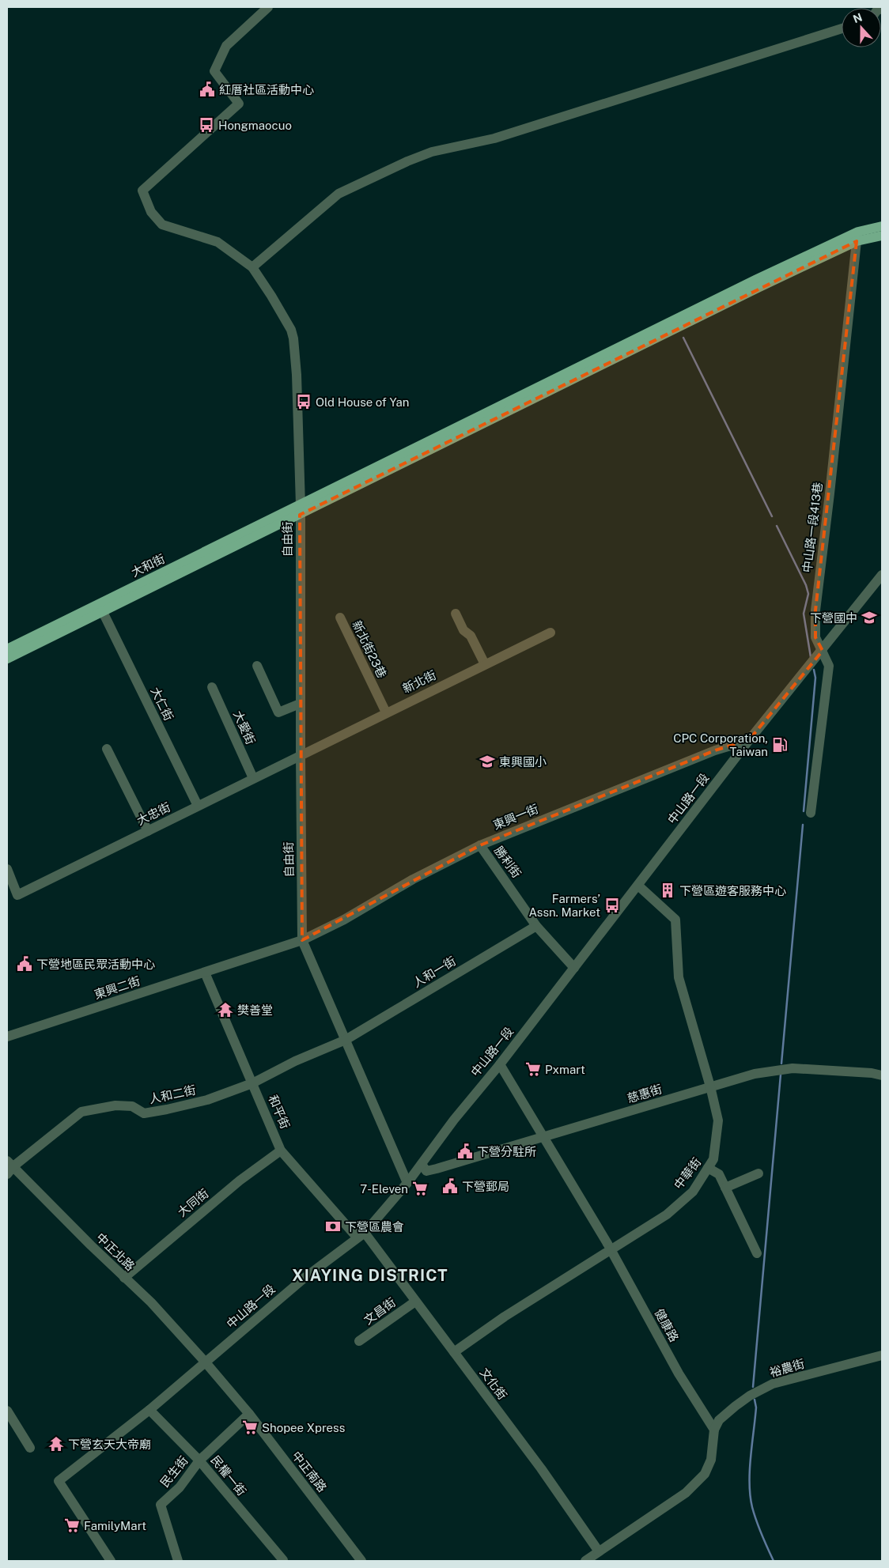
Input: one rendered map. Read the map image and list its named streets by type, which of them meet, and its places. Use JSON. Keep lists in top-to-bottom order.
{
  "streets": {
    "main road": ["大和街"],
    "street": [
      "中山路一段413巷",
      "自由街",
      "新北街23巷",
      "新北街",
      "大仁街",
      "大愛街",
      "中山路一段",
      "大忠街",
      "東興一街",
      "勝利街",
      "人和一街",
      "東興二街",
      "慈惠街",
      "人和二街",
      "和平街",
      "中華街",
      "大同街",
      "中正北路",
      "文昌街",
      "健康路",
      "裕農街",
      "文化街",
      "民生街",
      "中正南路",
      "民權一街"
    ]
  },
  "crossings": [
    ["中山路一段413巷", "中山路一段"],
    ["自由街", "大和街"],
    ["自由街", "新北街"],
    ["自由街", "中山路一段"],
    ["自由街", "大忠街"],
    ["自由街", "東興一街"],
    ["自由街", "人和一街"],
    ["自由街", "東興二街"],
    ["自由街", "人和二街"],
    ["大和街", "大仁街"],
    ["新北街23巷", "新北街"],
    ["新北街", "大忠街"],
    ["大仁街", "大忠街"],
    ["大愛街", "大忠街"],
    ["中山路一段", "東興一街"],
    ["中山路一段", "勝利街"],
    ["中山路一段", "慈惠街"],
    ["中山路一段", "和平街"],
    ["中山路一段", "中華街"],
    ["中山路一段", "中正北路"],
    ["中山路一段", "健康路"],
    ["中山路一段", "文化街"],
    ["中山路一段", "中正南路"],
    ["中山路一段", "民權一街"],
    ["東興一街", "勝利街"],
    ["東興一街", "東興二街"],
    ["勝利街", "人和一街"],
    ["人和一街", "人和二街"],
    ["東興二街", "和平街"],
    ["慈惠街", "中華街"],
    ["慈惠街", "健康路"],
    ["人和二街", "和平街"],
    ["人和二街", "中正北路"],
    ["和平街", "大同街"],
    ["和平街", "文化街"],
    ["中華街", "健康路"],
    ["中華街", "文化街"],
    ["大同街", "中正北路"],
    ["中正北路", "中正南路"],
    ["文昌街", "文化街"],
    ["健康路", "裕農街"],
    ["民生街", "中正南路"],
    ["民生街", "民權一街"]
  ],
  "districts": ["XIAYING DISTRICT"],
  "places": {
    "public building": [
      "紅厝社區活動中心",
      "下營地區民眾活動中心",
      "下營分駐所",
      "下營郵局"
    ],
    "bus stop": ["Hongmaocuo", "Old House of Yan", "Farmers’ Assn. Market"],
    "school or university": ["下營國中", "東興國小"],
    "fuel station": ["CPC Corporation, Taiwan"],
    "building": ["下營區遊客服務中心"],
    "temple": ["樊善堂", "下營玄天大帝廟"],
    "supermarket": [
      "Pxmart",
      "7-Eleven",
      "Shopee Xpress",
      "FamilyMart"
    ],
    "bank": ["下營區農會"]
  },
  "north": "top"
}
